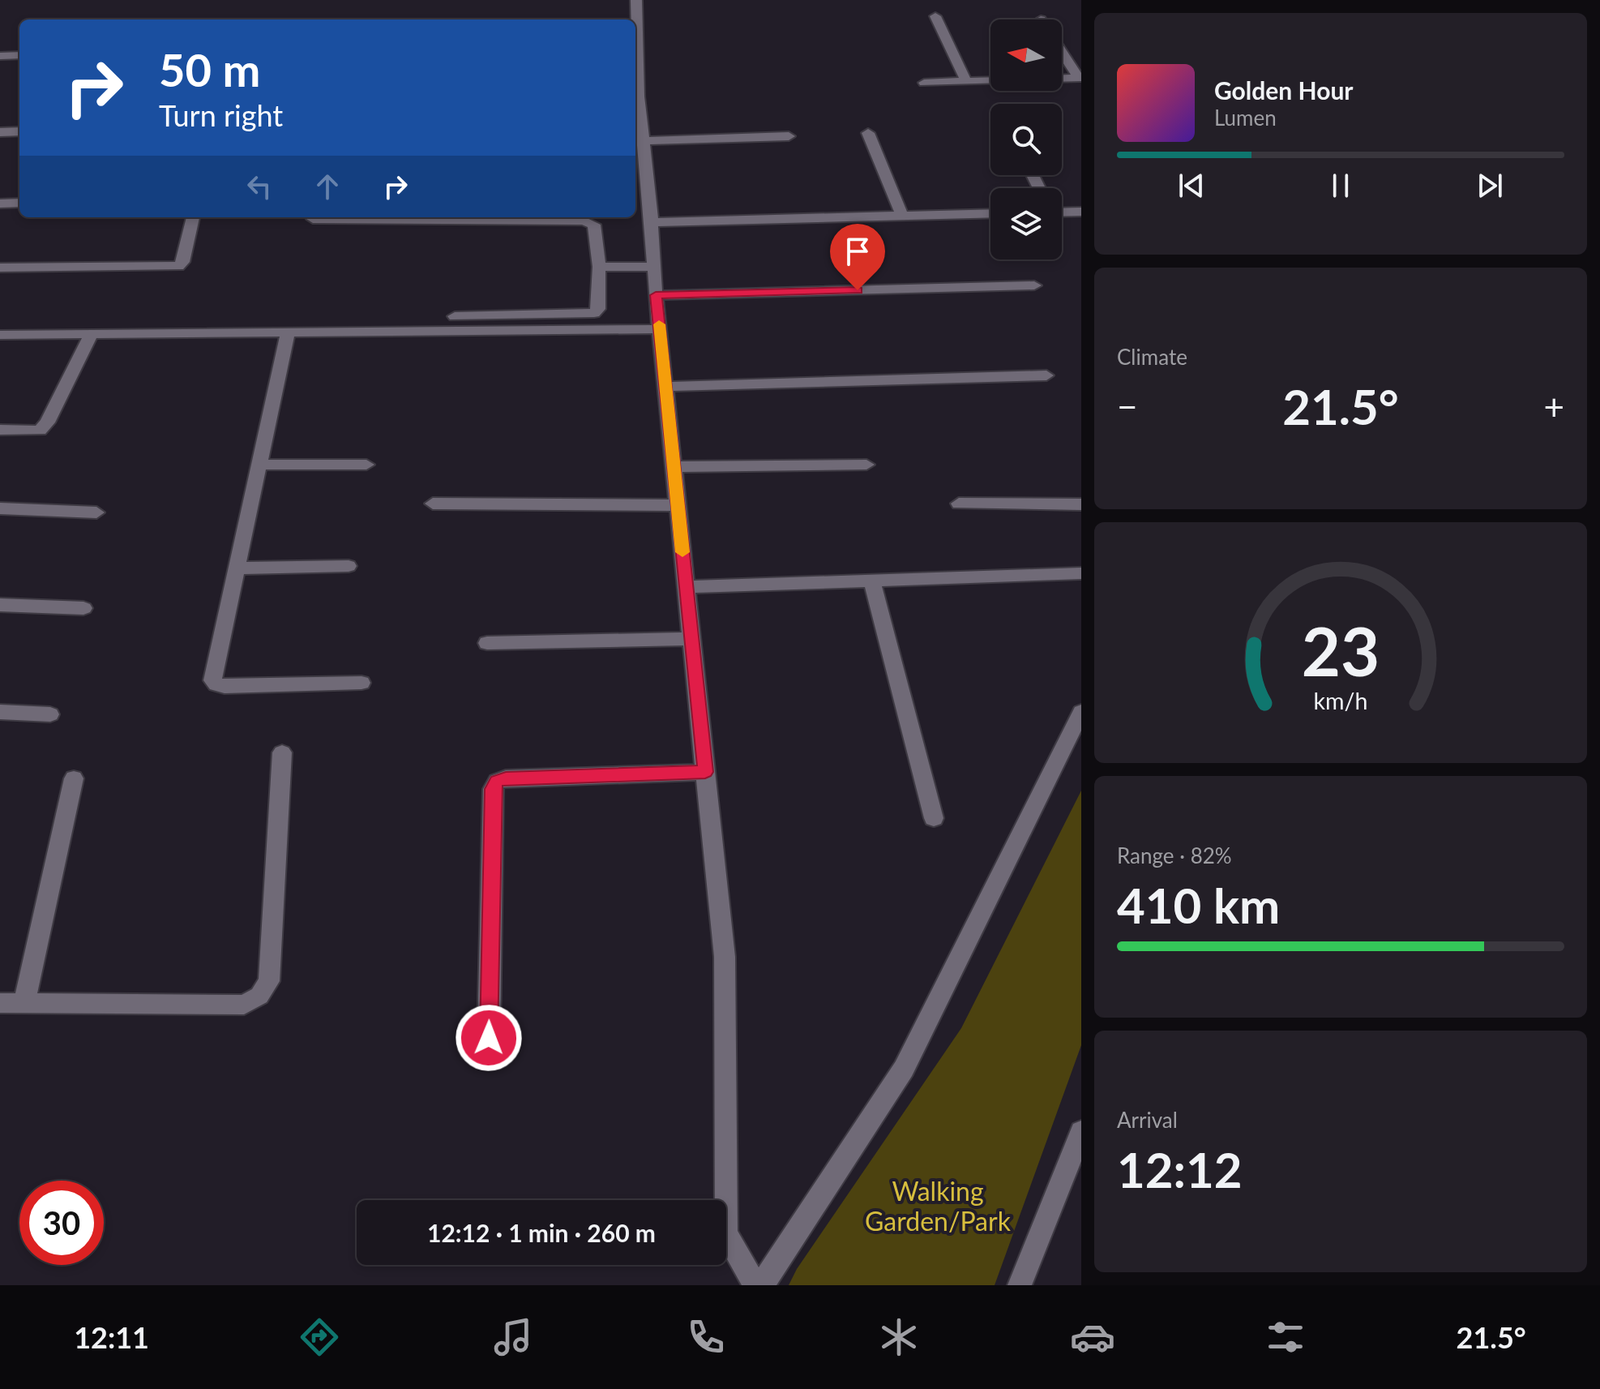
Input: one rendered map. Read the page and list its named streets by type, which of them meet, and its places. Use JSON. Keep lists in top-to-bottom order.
{
  "parks": ["Walking Garden/Park"],
  "north": "left",
  "page": {
    "turn": ["50 m", "Turn right"],
    "song": ["Golden Hour", "Lumen"],
    "tile": [
      "Climate",
      ["Range · 82%", "410 km"],
      ["Arrival", "12:12"]
    ],
    "heat": ["−", "21.5°", "+"],
    "limit": "30",
    "trip": "12:12 · 1 min · 260 m",
    "tabs": ["12:11", "21.5°"],
    "gauge": ["23", "km/h"]
  }
}
